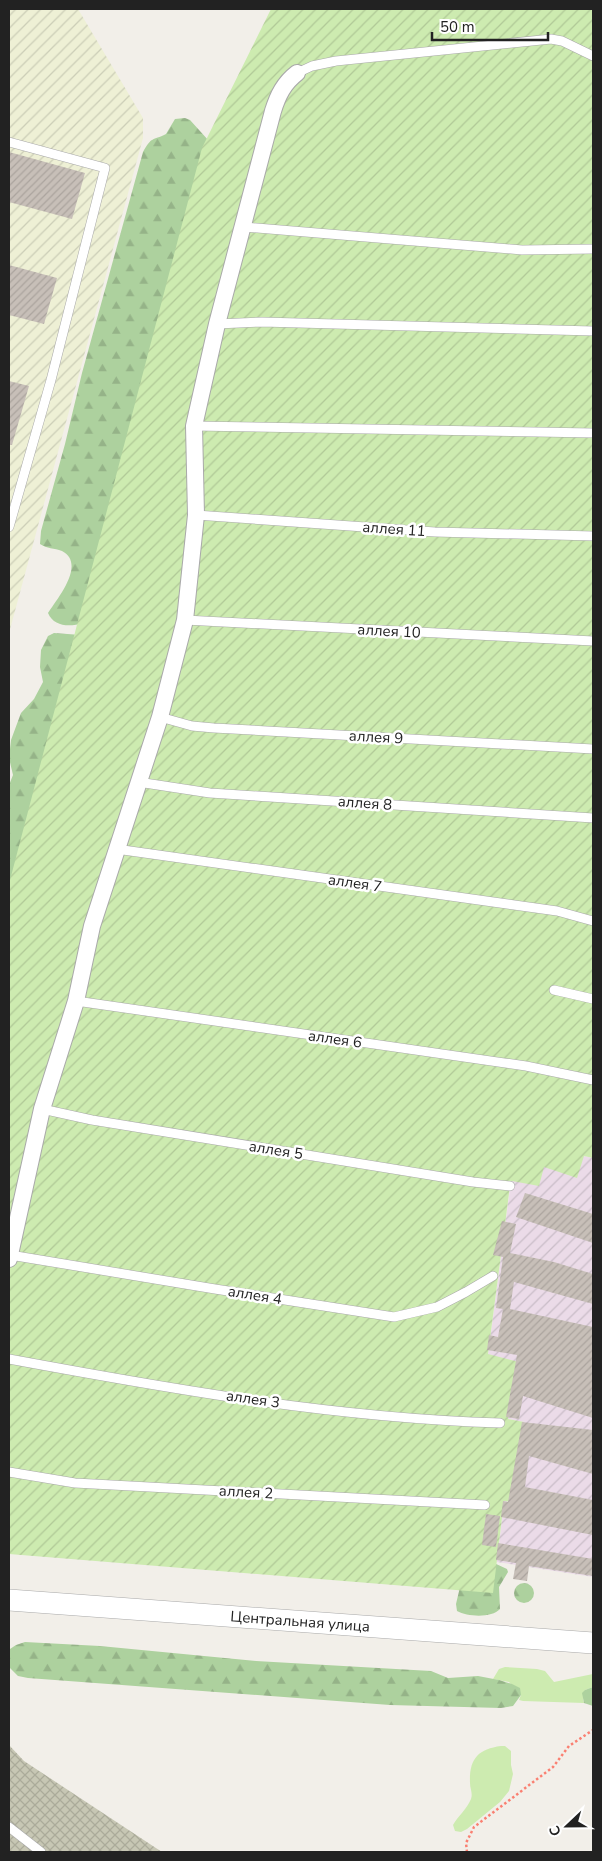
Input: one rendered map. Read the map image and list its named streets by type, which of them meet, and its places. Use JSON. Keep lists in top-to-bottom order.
{
  "streets": {
    "street": ["Центральная улица"],
    "lane": [
      "аллея 11",
      "аллея 10",
      "аллея 9",
      "аллея 8",
      "аллея 7",
      "аллея 6",
      "аллея 5",
      "аллея 4",
      "аллея 3",
      "аллея 2"
    ]
  },
  "scale_bar": "50 m",
  "north": "left"
}
